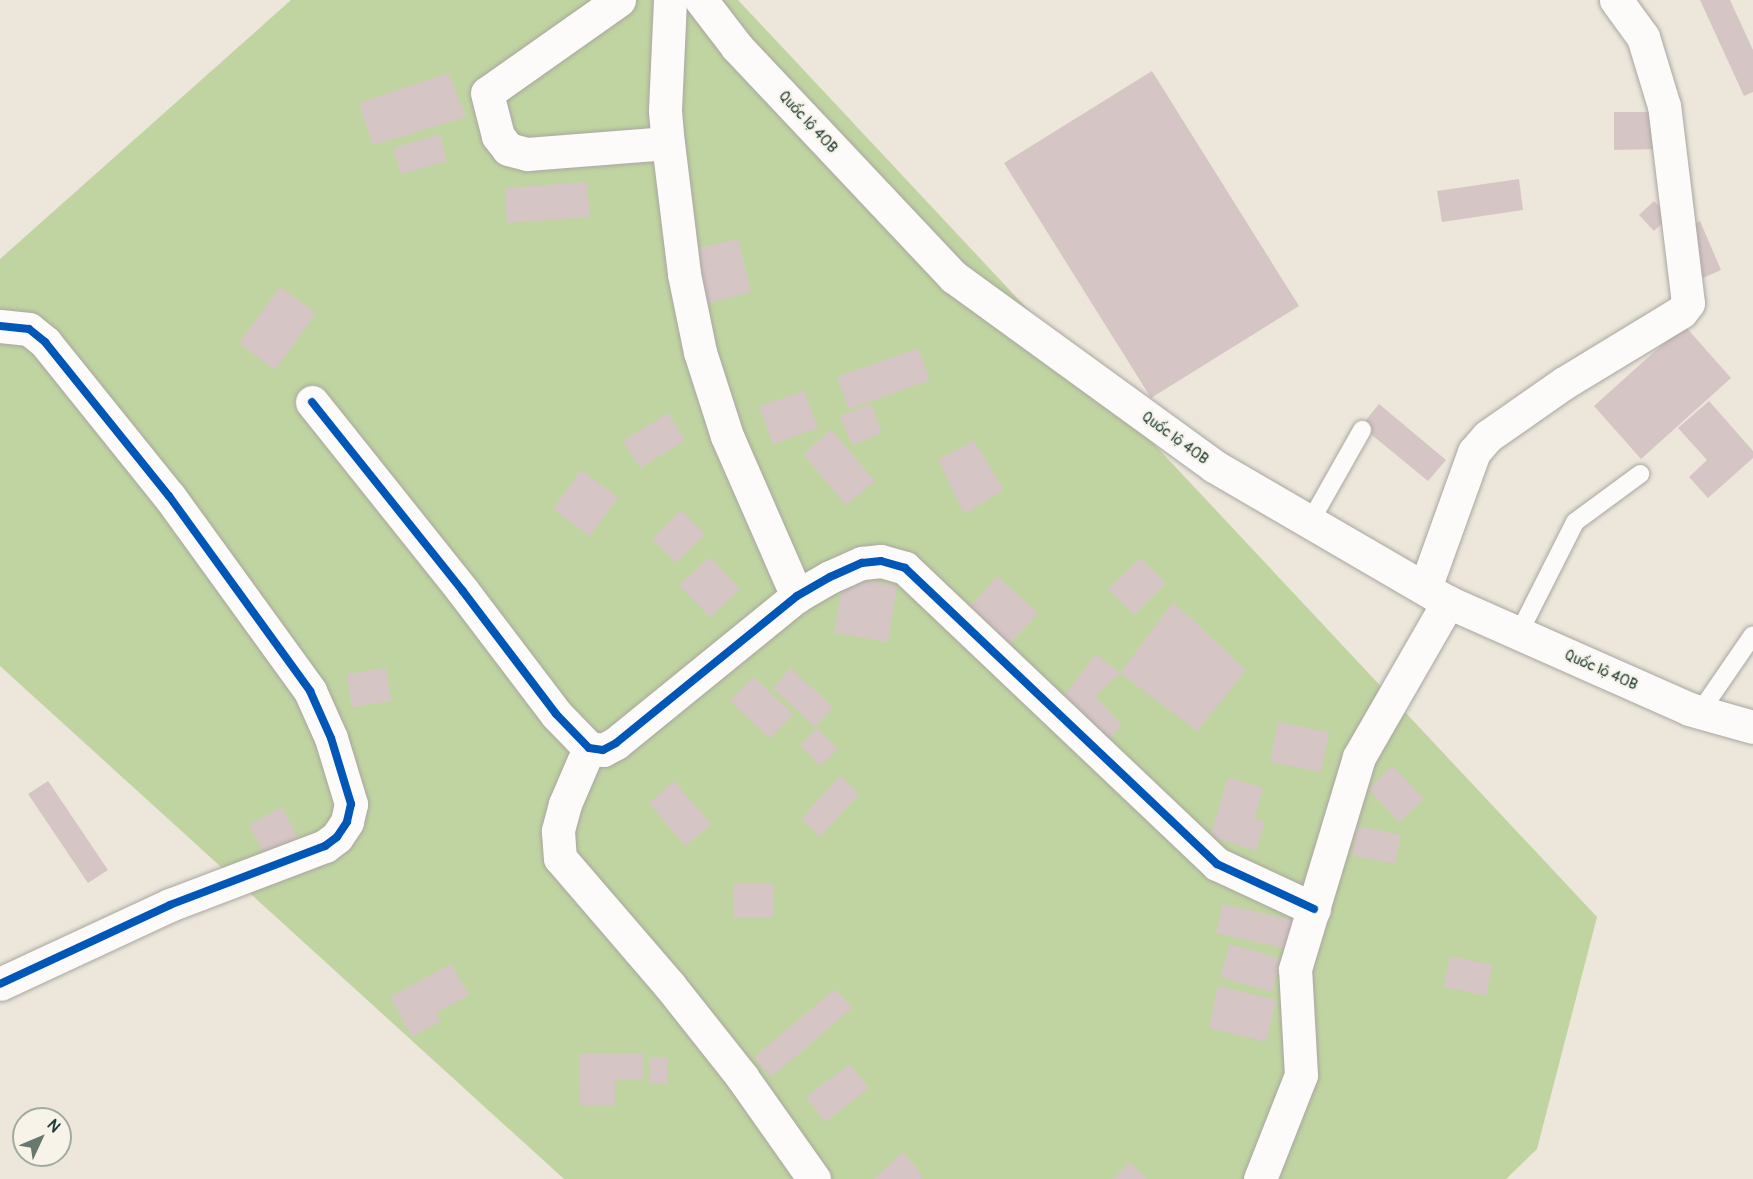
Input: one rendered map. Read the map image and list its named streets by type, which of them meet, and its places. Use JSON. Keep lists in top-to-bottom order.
{
  "streets": {
    "main road": ["Quốc lộ 40B"]
  },
  "north": "top right"
}
